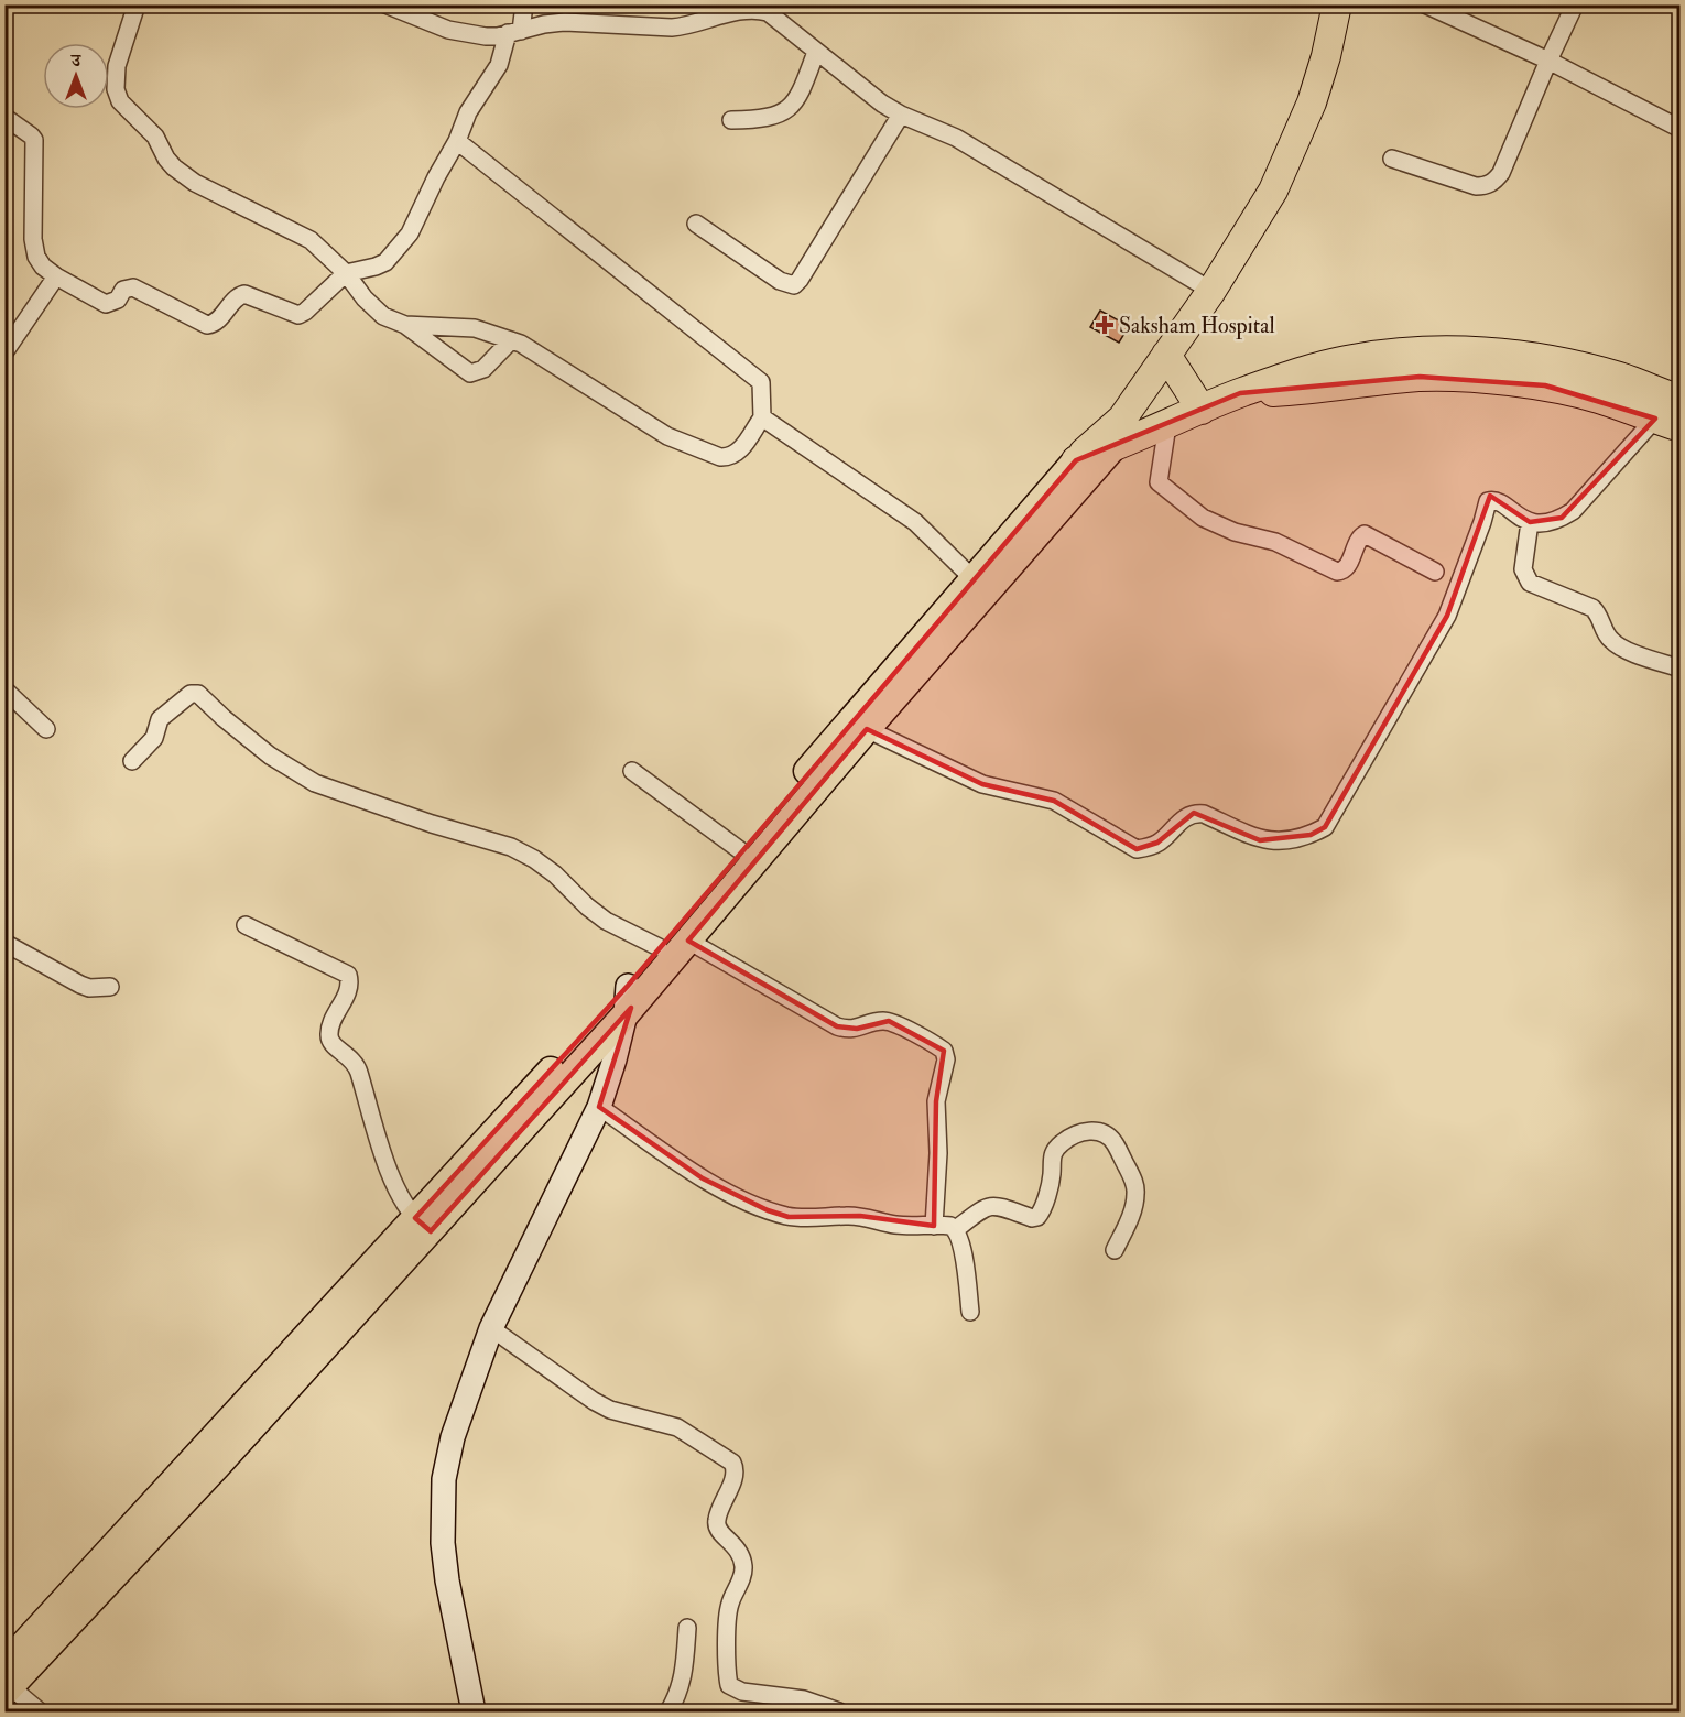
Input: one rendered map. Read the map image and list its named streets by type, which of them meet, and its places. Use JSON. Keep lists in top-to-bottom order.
{
  "places": {
    "health": ["Saksham Hospital"]
  },
  "north": "top"
}
